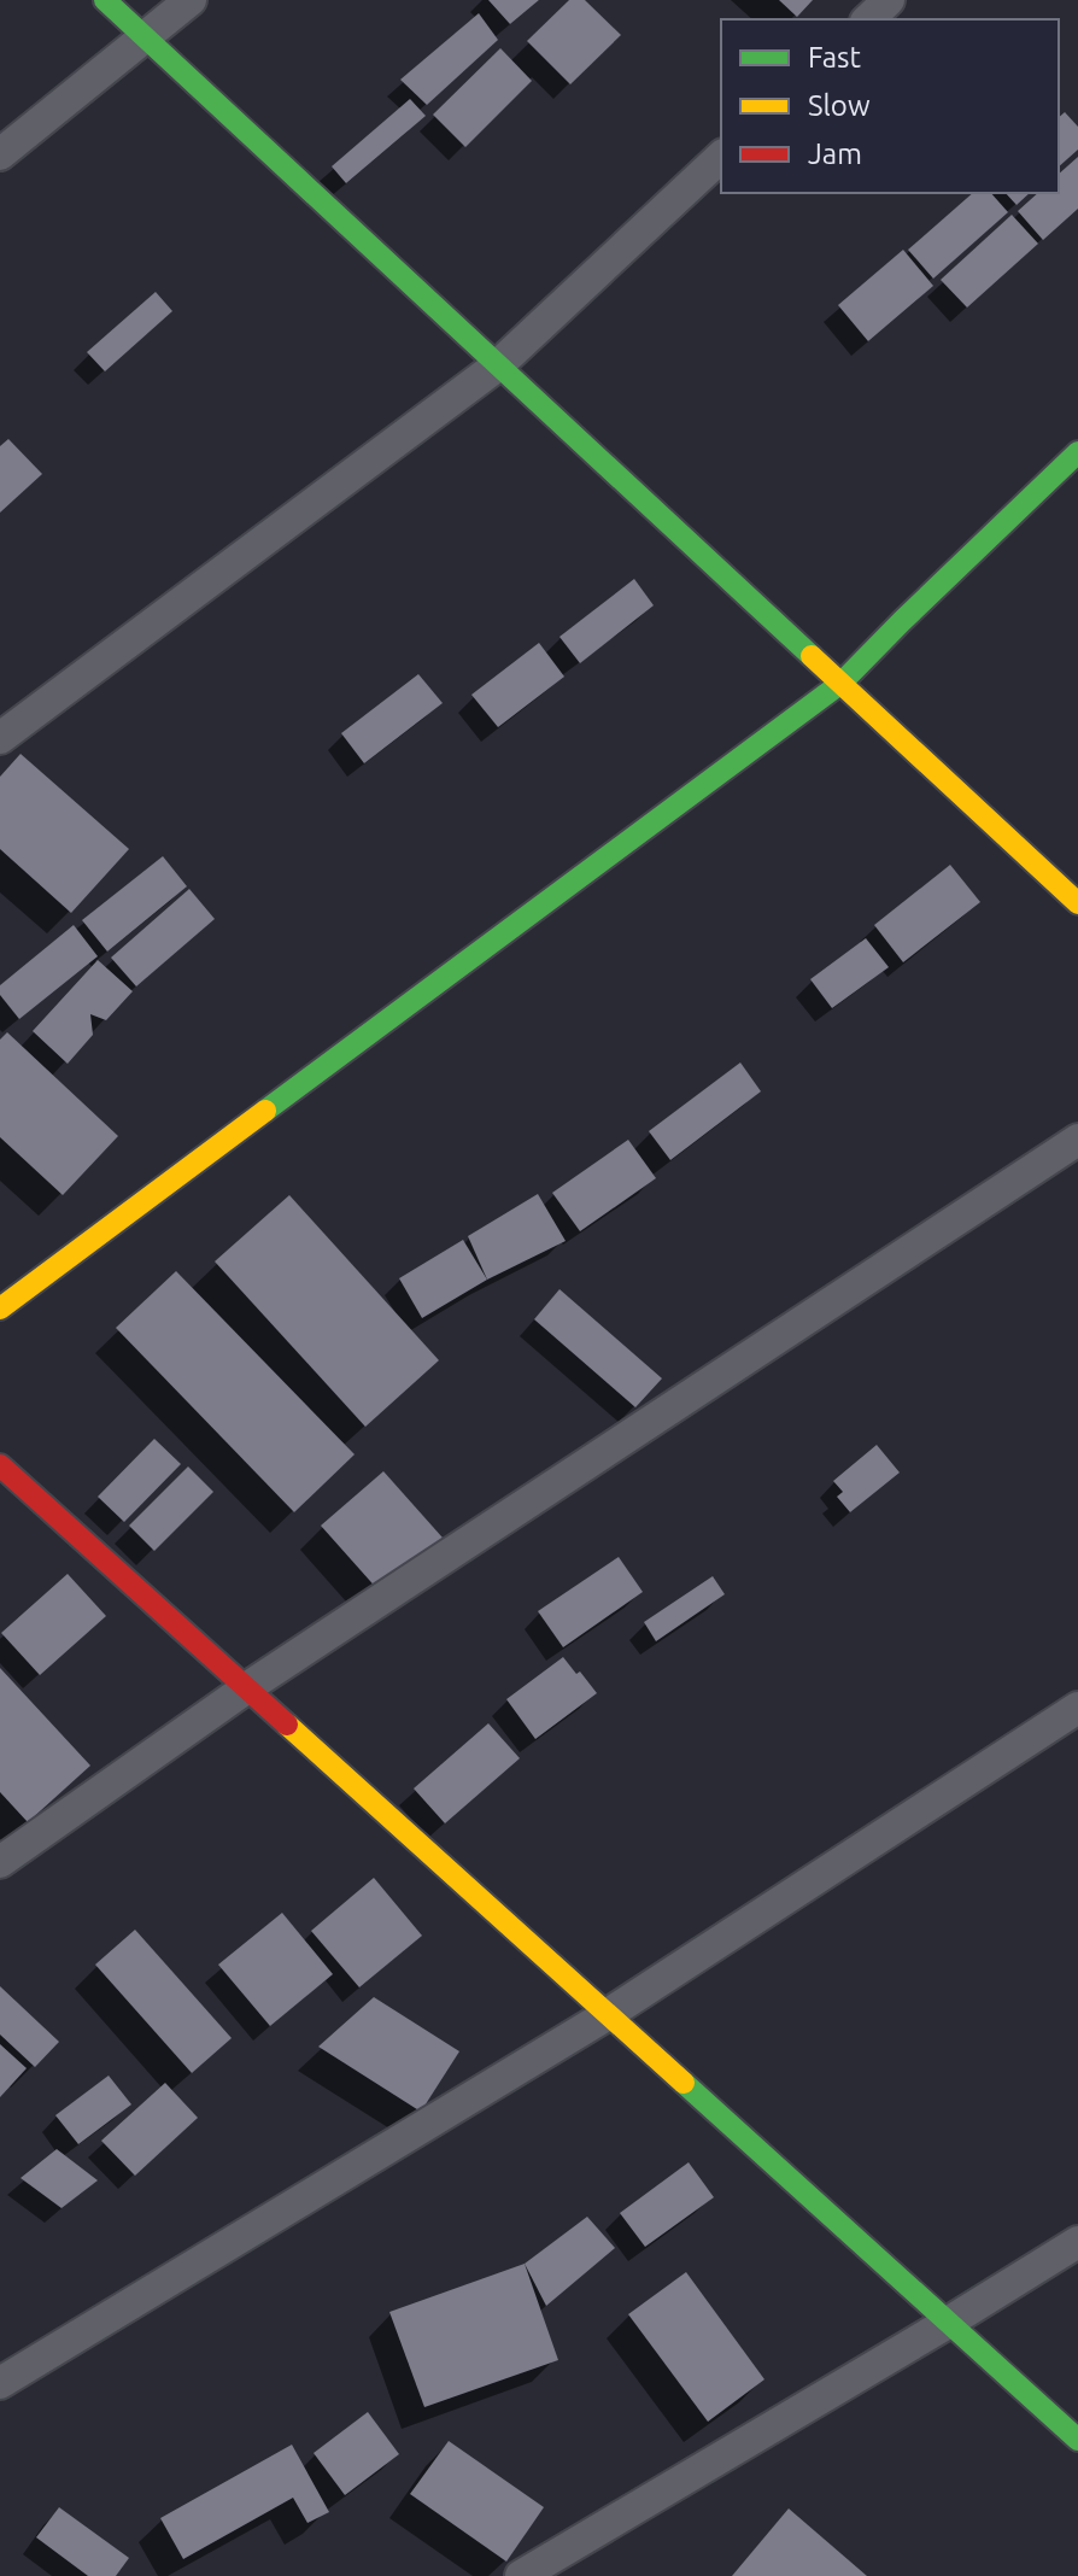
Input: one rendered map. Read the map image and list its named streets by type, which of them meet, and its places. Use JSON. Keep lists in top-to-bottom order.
{
  "legend": ["Fast", "Slow", "Jam"]
}
